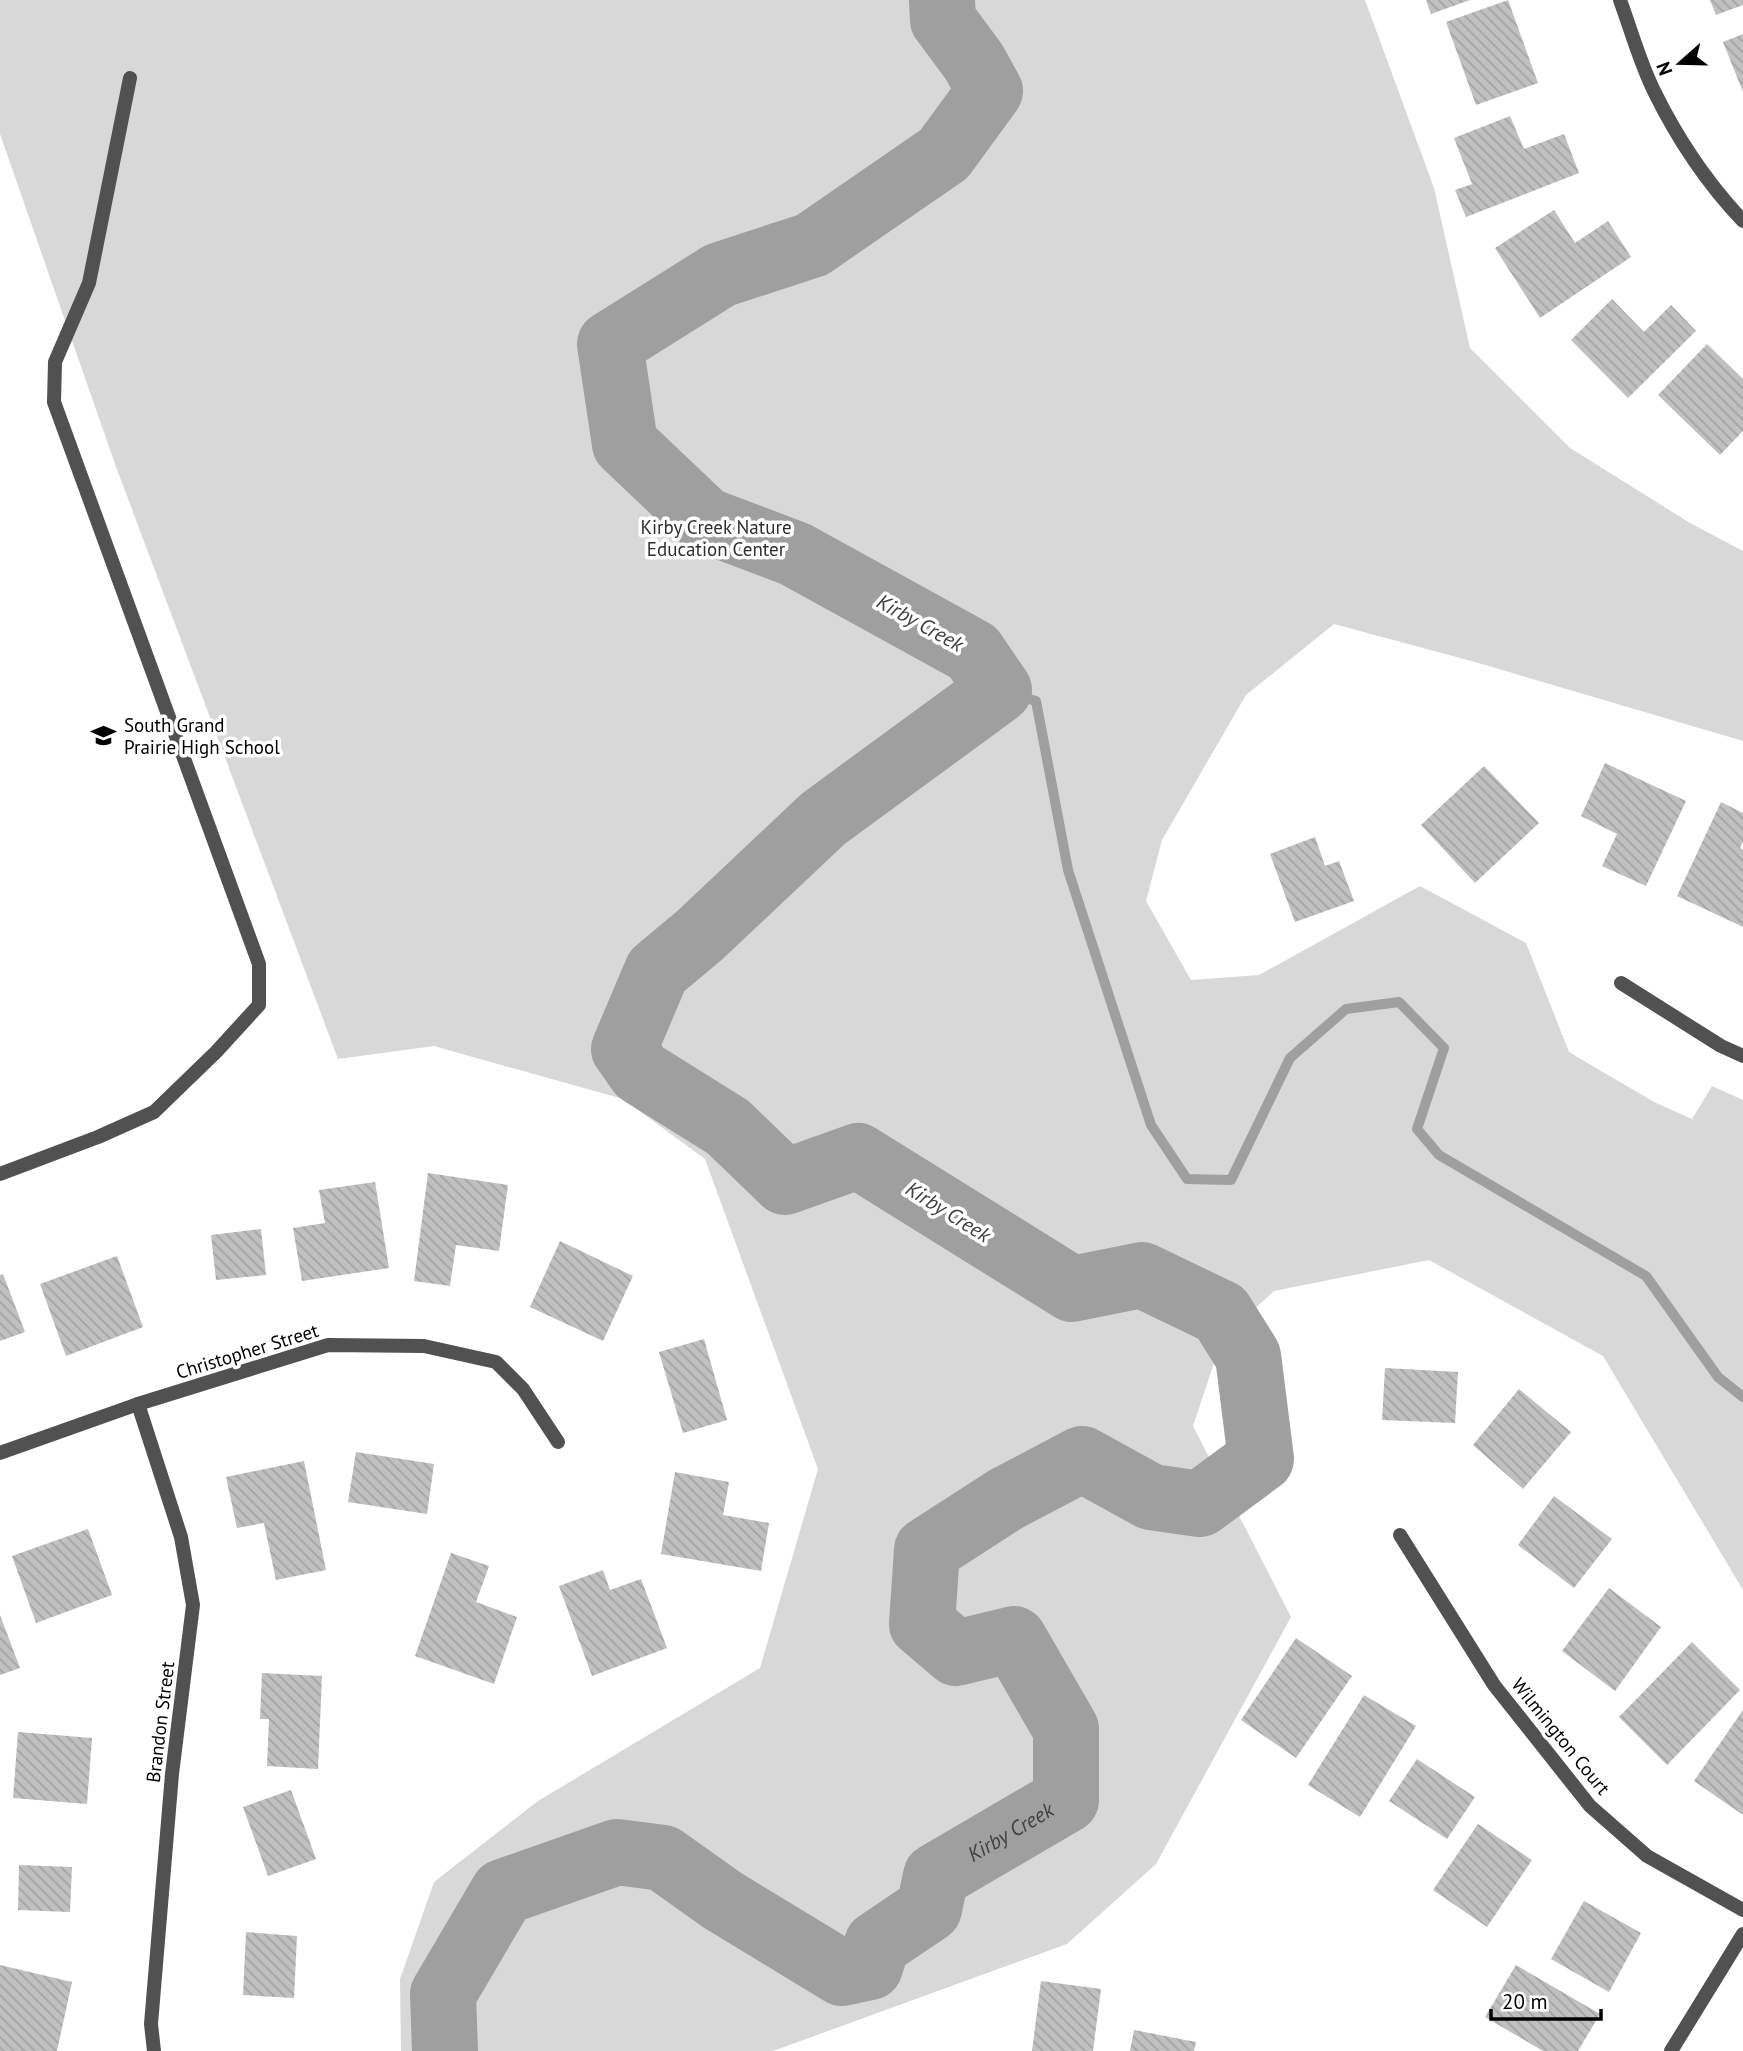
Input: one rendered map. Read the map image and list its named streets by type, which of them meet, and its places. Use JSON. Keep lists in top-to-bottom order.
{
  "streets": {
    "street": ["Christopher Street", "Brandon Street", "Wilmington Court"]
  },
  "crossings": [
    ["Christopher Street", "Brandon Street"]
  ],
  "water": ["Kirby Creek"],
  "parks": ["Kirby Creek Nature Education Center"],
  "places": {
    "school or university": ["South Grand Prairie High School"]
  },
  "scale_bar": "20 m",
  "north": "left"
}
